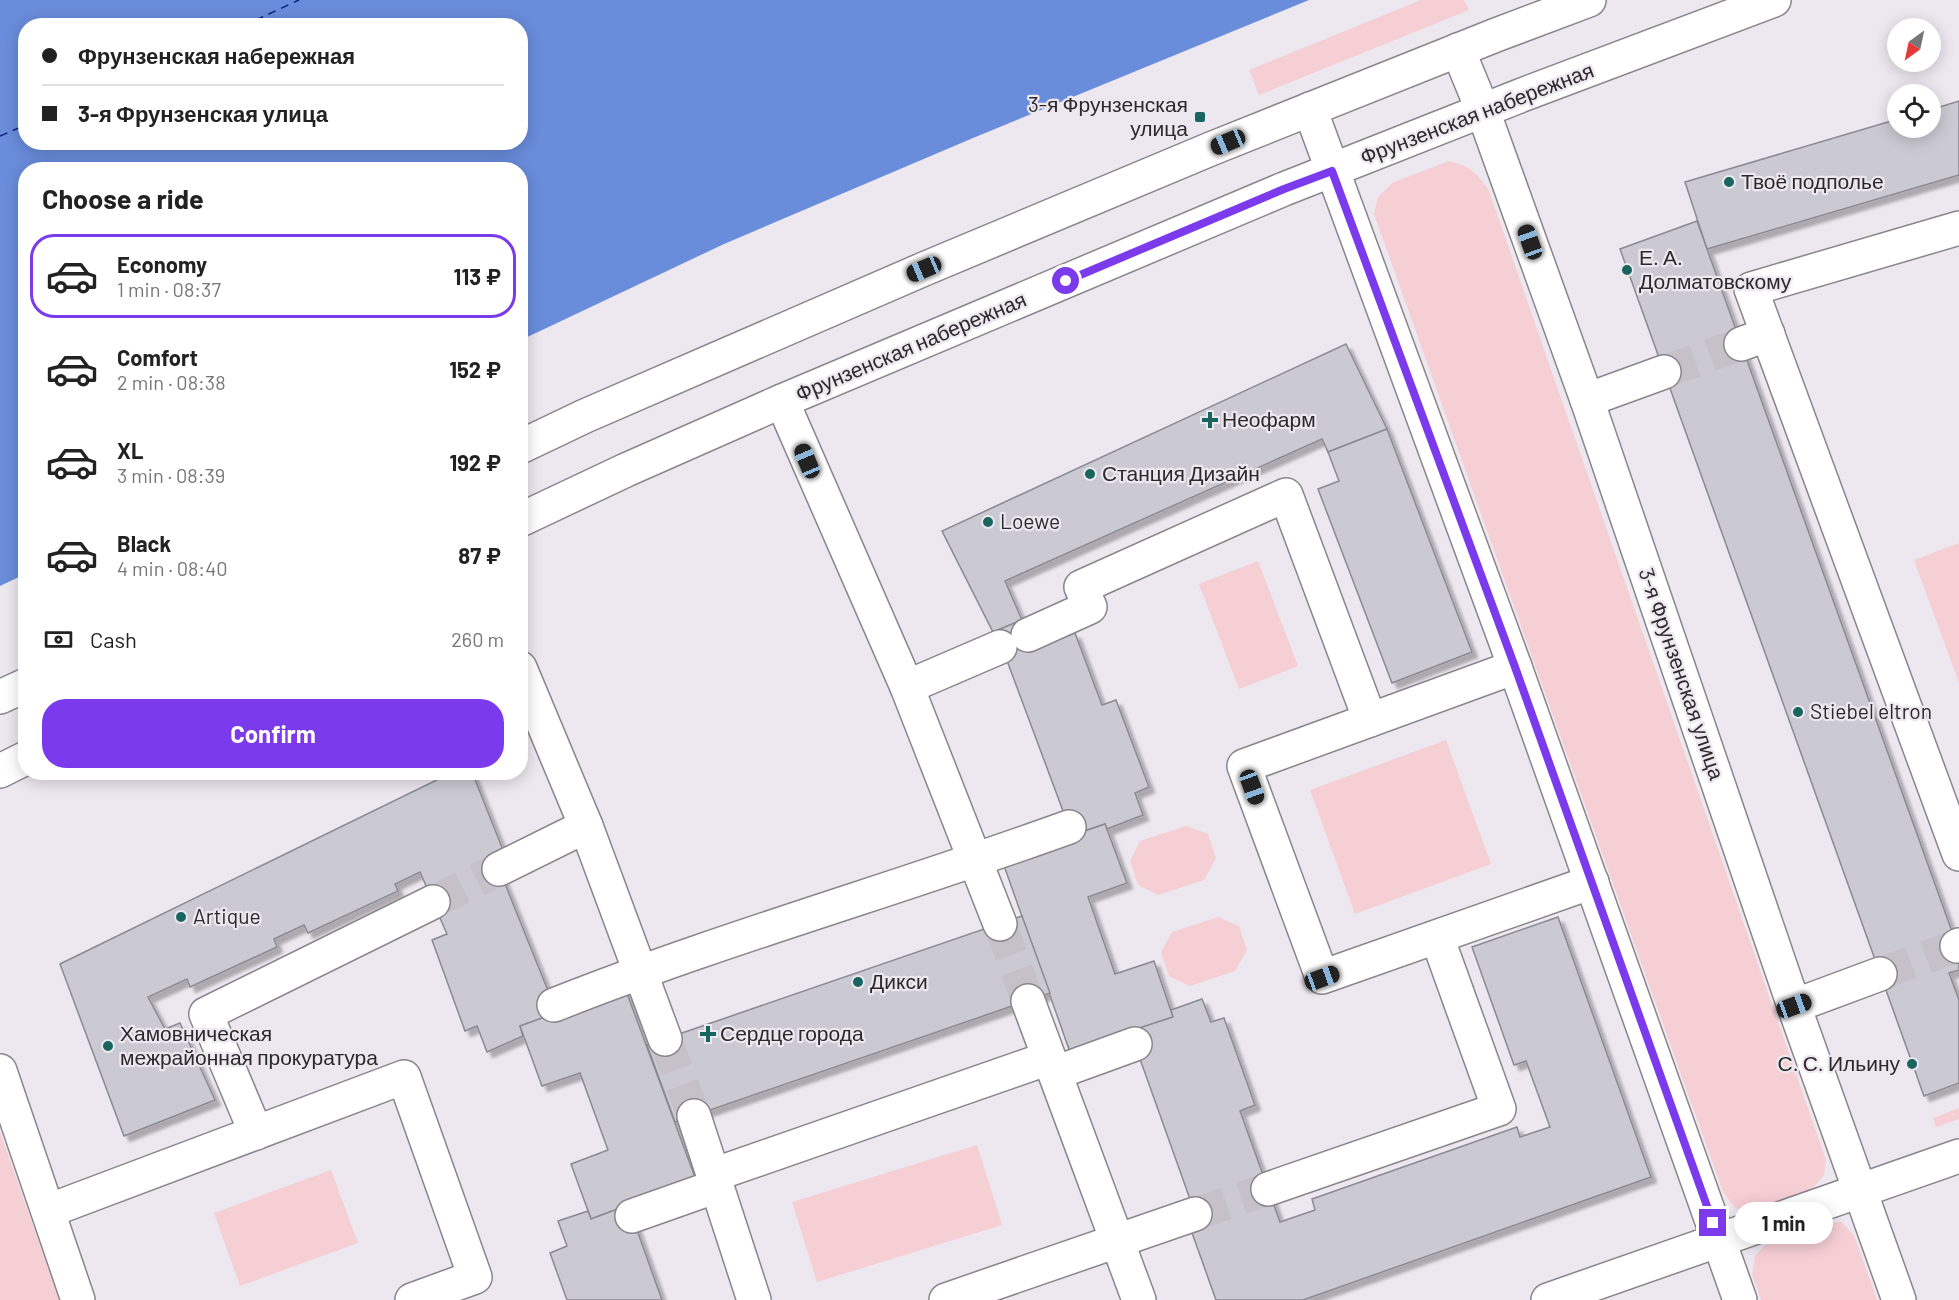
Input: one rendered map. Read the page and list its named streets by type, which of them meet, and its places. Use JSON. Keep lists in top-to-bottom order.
{
  "streets": {
    "street": ["Фрунзенская набережная", "3-я Фрунзенская улица"]
  },
  "crossings": [
    ["Фрунзенская набережная", "3-я Фрунзенская улица"]
  ],
  "places": {
    "transit": ["3-я Фрунзенская улица"],
    "other": [
      "Твоё подполье",
      "Е. А. Долматовскому",
      "Станция Дизайн",
      "Loewe",
      "Stiebel eltron",
      "Artique",
      "Дикси",
      "Хамовническая межрайонная прокуратура",
      "С. С. Ильину"
    ],
    "health": ["Неофарм", "Сердце города"]
  },
  "north": "bottom left",
  "page": {
    "banner": ["Фрунзенская набережная", "3-я Фрунзенская улица"],
    "heading": "Choose a ride",
    "list": [
      {
        "name": "Economy",
        "note": "1 min · 08:37",
        "value": "113 ₽"
      },
      {
        "name": "Comfort",
        "note": "2 min · 08:38",
        "value": "152 ₽"
      },
      {
        "name": "XL",
        "note": "3 min · 08:39",
        "value": "192 ₽"
      },
      {
        "name": "Black",
        "note": "4 min · 08:40",
        "value": "87 ₽"
      }
    ],
    "pay": ["Cash", "260 m"],
    "buttons": "Confirm",
    "bubble": "1 min"
  }
}
